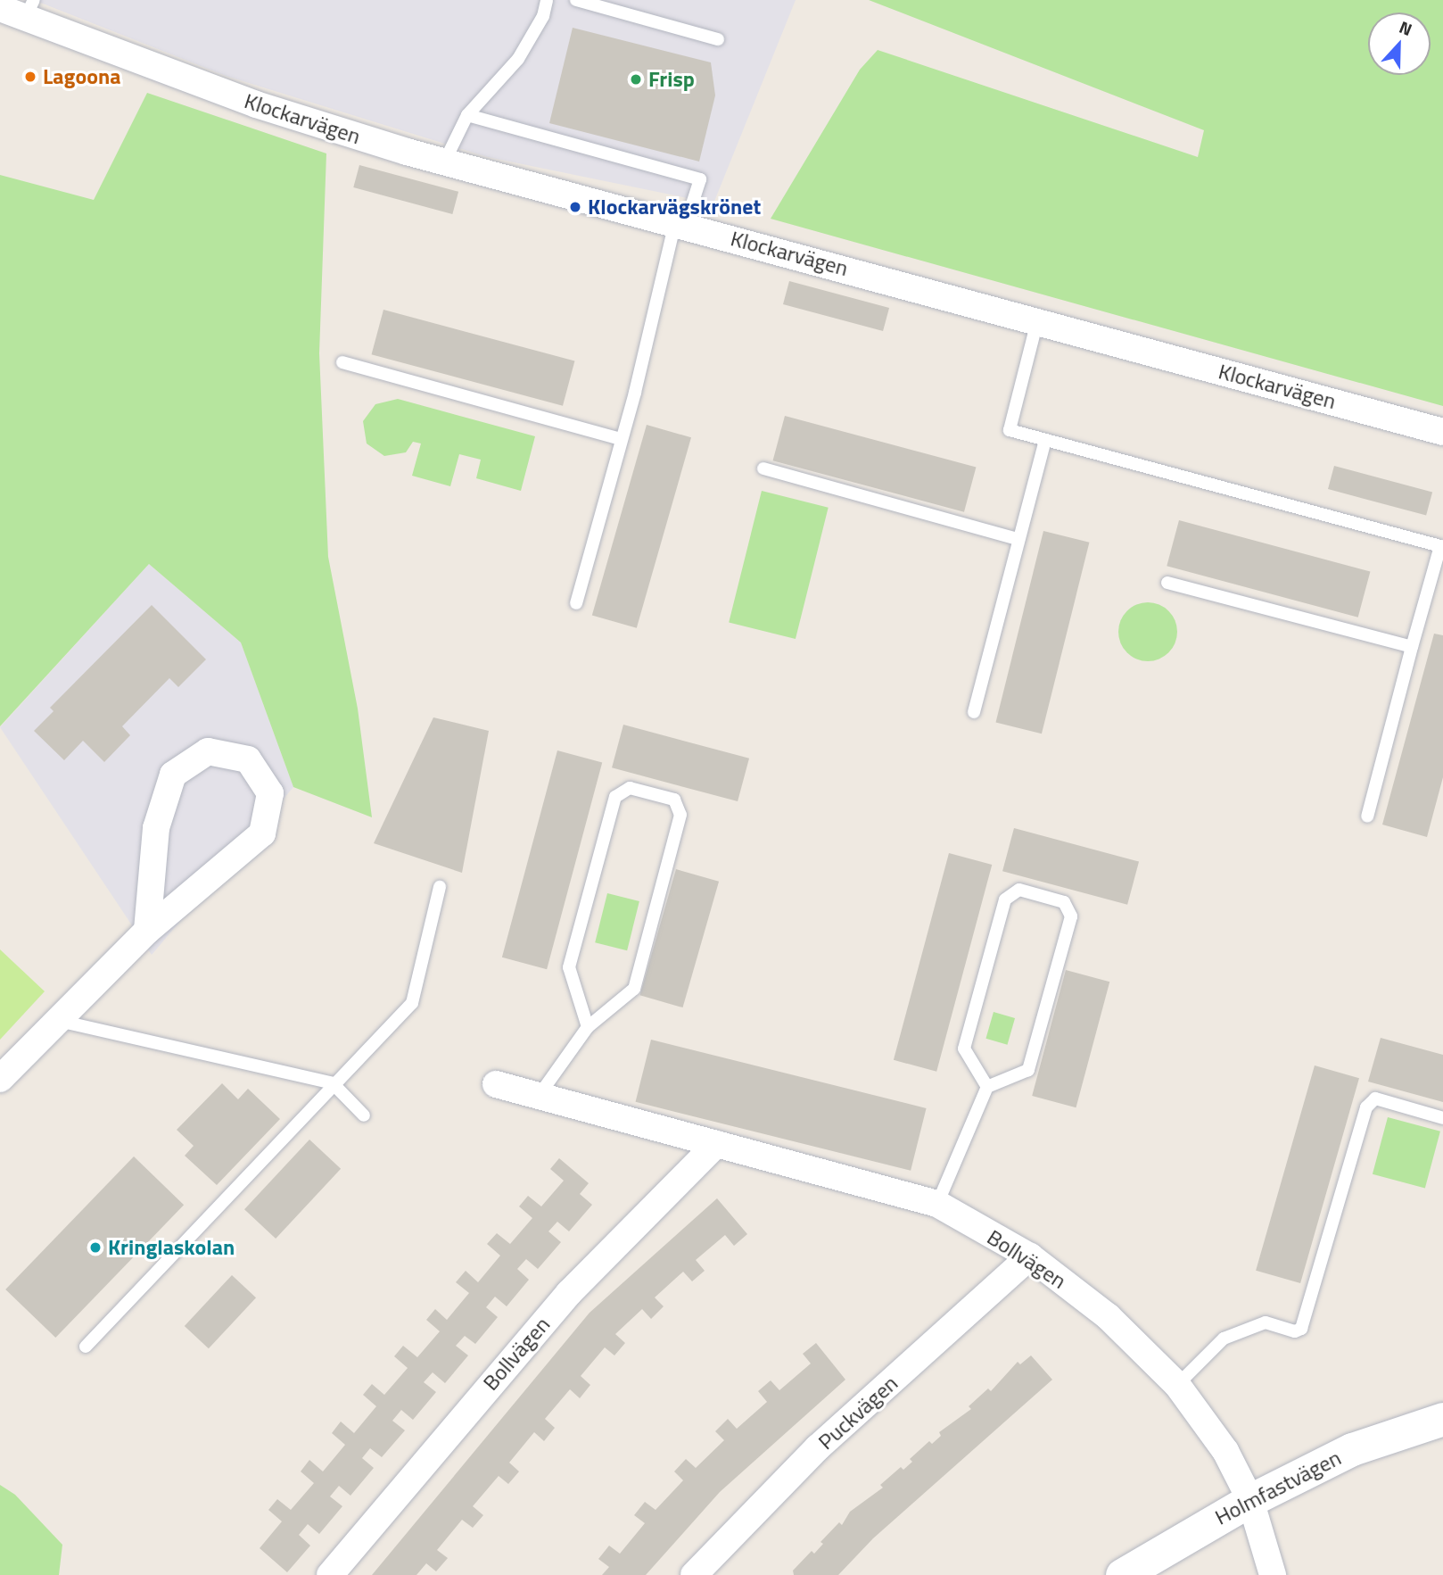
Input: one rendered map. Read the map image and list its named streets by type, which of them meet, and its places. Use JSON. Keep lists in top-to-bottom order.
{
  "streets": {
    "street": [
      "Klockarvägen",
      "Bollvägen",
      "Puckvägen",
      "Holmfastvägen"
    ]
  },
  "crossings": [
    ["Bollvägen", "Puckvägen"],
    ["Bollvägen", "Holmfastvägen"]
  ],
  "places": [
    "Lagoona",
    "Frisp",
    "Klockarvägskrönet",
    "Kringlaskolan"
  ],
  "north": "top"
}
